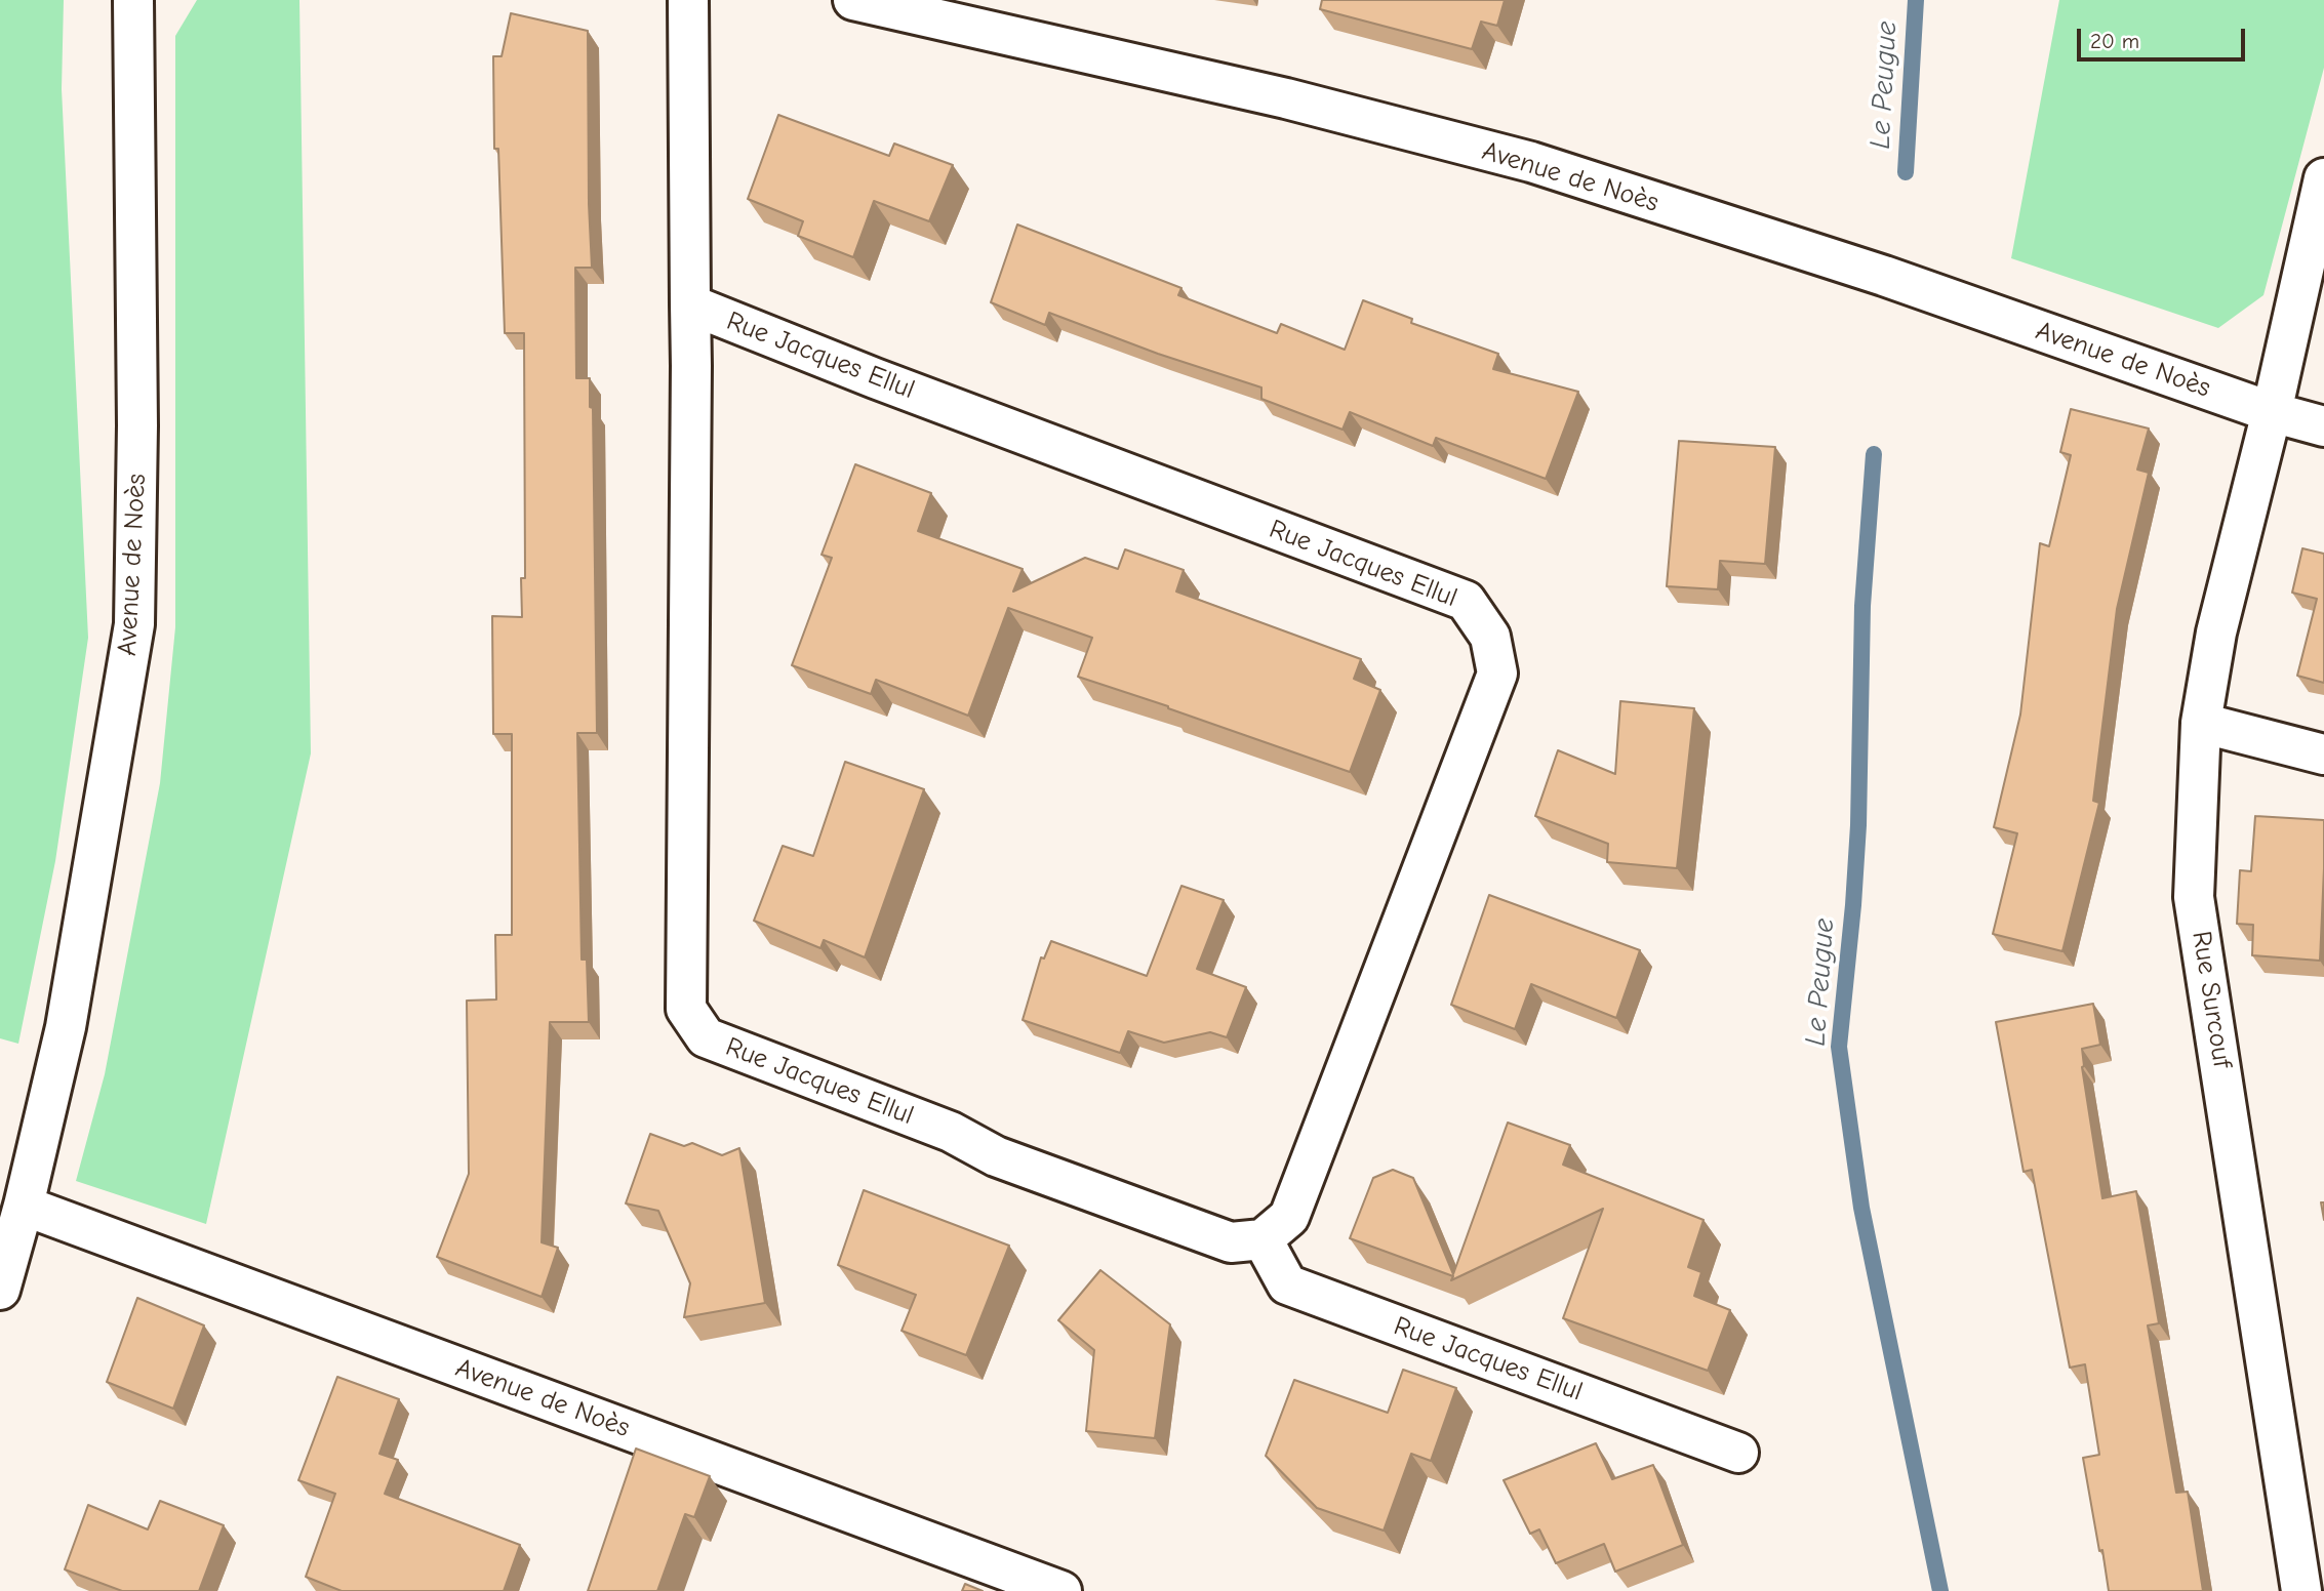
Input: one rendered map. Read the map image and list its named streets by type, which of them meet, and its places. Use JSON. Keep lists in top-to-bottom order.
{
  "streets": {
    "street": ["Avenue de Noès", "Rue Jacques Ellul", "Rue Surcouf"]
  },
  "crossings": [
    ["Avenue de Noès", "Rue Surcouf"]
  ],
  "water": ["Le Peugue"],
  "scale_bar": "20 m"
}
